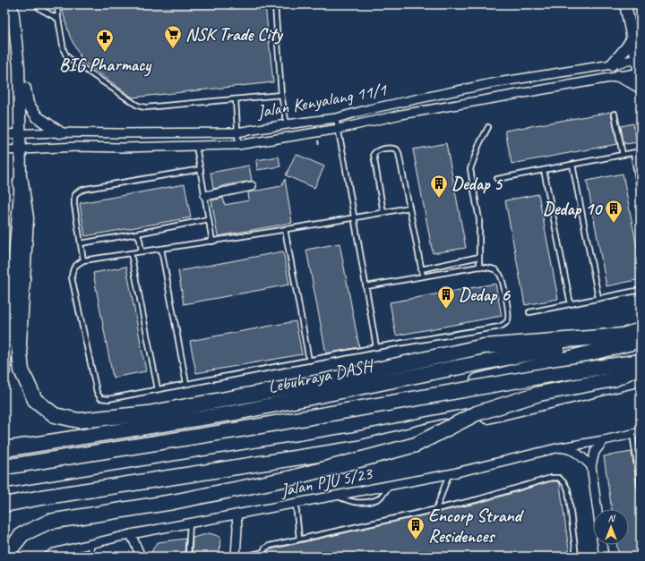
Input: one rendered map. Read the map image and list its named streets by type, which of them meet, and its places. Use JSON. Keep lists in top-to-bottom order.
{
  "streets": {
    "highway": ["Lebuhraya DASH"],
    "street": ["Jalan Kenyalang 11/1", "Jalan PJU 5/23"]
  },
  "places": {
    "supermarket": ["NSK Trade City"],
    "pharmacy": ["BIG Pharmacy"],
    "building": [
      "Dedap 5",
      "Dedap 10",
      "Dedap 6",
      "Encorp Strand Residences"
    ]
  },
  "north": "top"
}
